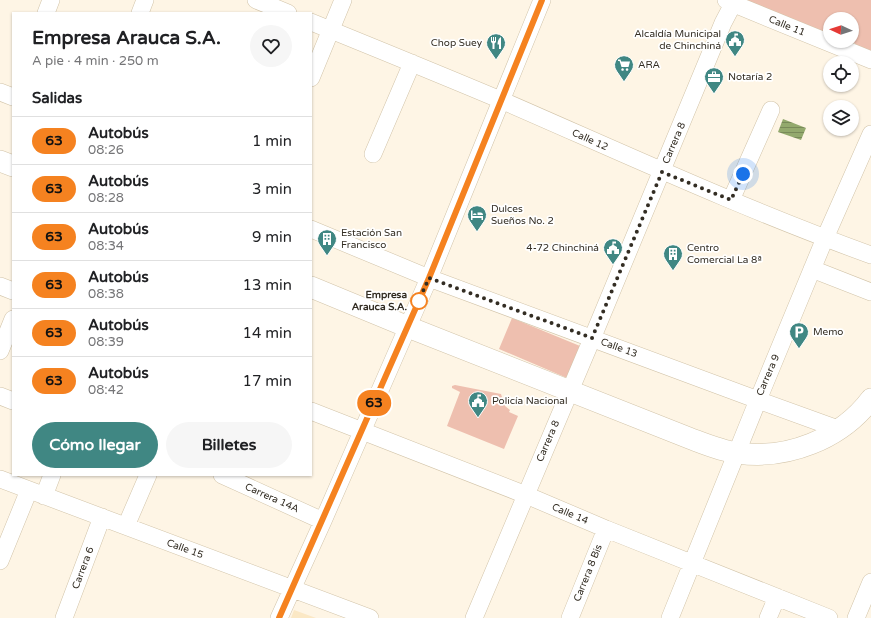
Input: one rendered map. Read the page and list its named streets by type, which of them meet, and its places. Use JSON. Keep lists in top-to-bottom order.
{
  "streets": {
    "street": [
      "Calle 11",
      "Calle 12",
      "Carrera 8",
      "Calle 13",
      "Carrera 9",
      "Carrera 14A",
      "Calle 14",
      "Calle 15",
      "Carrera 6",
      "Carrera 8 Bis"
    ]
  },
  "crossings": [
    ["Calle 11", "Carrera 8"],
    ["Calle 12", "Carrera 8"],
    ["Calle 12", "Carrera 9"],
    ["Carrera 8", "Calle 13"],
    ["Carrera 8", "Calle 14"],
    ["Calle 13", "Carrera 9"],
    ["Carrera 9", "Calle 14"],
    ["Calle 14", "Carrera 8 Bis"],
    ["Calle 15", "Carrera 6"]
  ],
  "places": {
    "public building": ["Alcaldía Municipal de Chinchiná", "4-72 Chinchiná", "Policía Nacional"],
    "restaurant": ["Chop Suey"],
    "supermarket": ["ARA"],
    "office": ["Notaría 2"],
    "hotel": ["Dulces Sueños No. 2"],
    "building": ["Estación San Francisco", "Centro Comercial La 8ª"],
    "other": ["Empresa Arauca S.A."],
    "parking": ["Memo"]
  },
  "lines": ["bus line 63"],
  "north": "left",
  "page": {
    "on_map": "63",
    "heading": [
      ["Empresa Arauca S.A.", "A pie · 4 min · 250 m"],
      "Salidas"
    ],
    "list": [
      {
        "mark": "63",
        "name": "Autobús",
        "note": "08:26",
        "value": "1 min"
      },
      {
        "mark": "63",
        "name": "Autobús",
        "note": "08:28",
        "value": "3 min"
      },
      {
        "mark": "63",
        "name": "Autobús",
        "note": "08:34",
        "value": "9 min"
      },
      {
        "mark": "63",
        "name": "Autobús",
        "note": "08:38",
        "value": "13 min"
      },
      {
        "mark": "63",
        "name": "Autobús",
        "note": "08:39",
        "value": "14 min"
      },
      {
        "mark": "63",
        "name": "Autobús",
        "note": "08:42",
        "value": "17 min"
      }
    ],
    "buttons": ["Cómo llegar", "Billetes"]
  }
}
